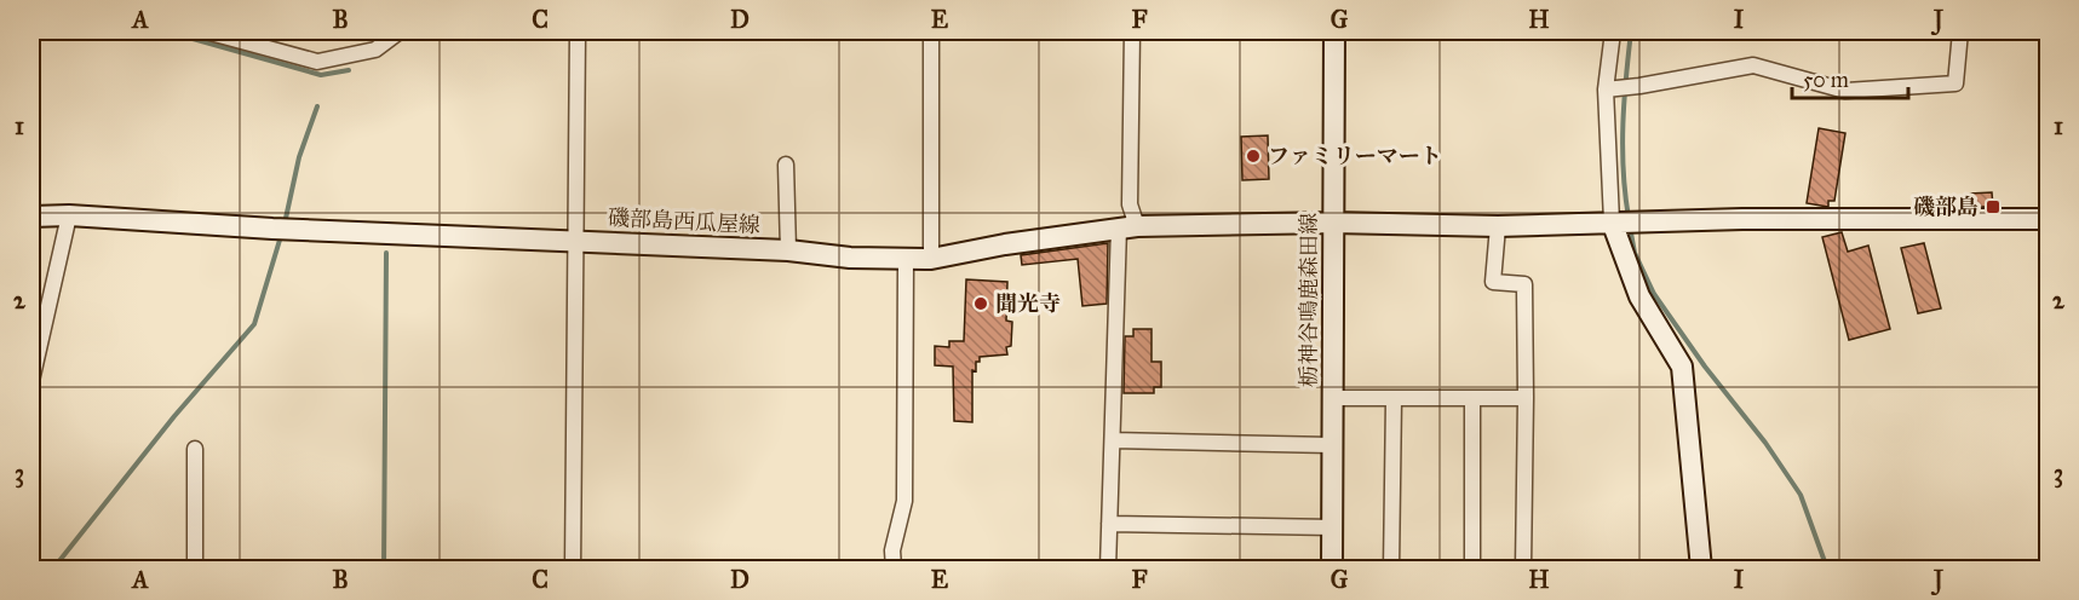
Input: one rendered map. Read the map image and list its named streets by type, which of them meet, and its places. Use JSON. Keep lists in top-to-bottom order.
{
  "streets": {
    "main road": ["磯部島西瓜屋線", "栃神谷鳴鹿森田線"]
  },
  "crossings": [
    ["磯部島西瓜屋線", "栃神谷鳴鹿森田線"]
  ],
  "places": {
    "other": ["ファミリーマート", "聞光寺"],
    "transit": ["磯部島"]
  },
  "scale_bar": "50 m",
  "grid": {
    "columns": [
      "A",
      "B",
      "C",
      "D",
      "E",
      "F",
      "G",
      "H",
      "I",
      "J"
    ],
    "rows": ["1", "2", "3"]
  }
}
